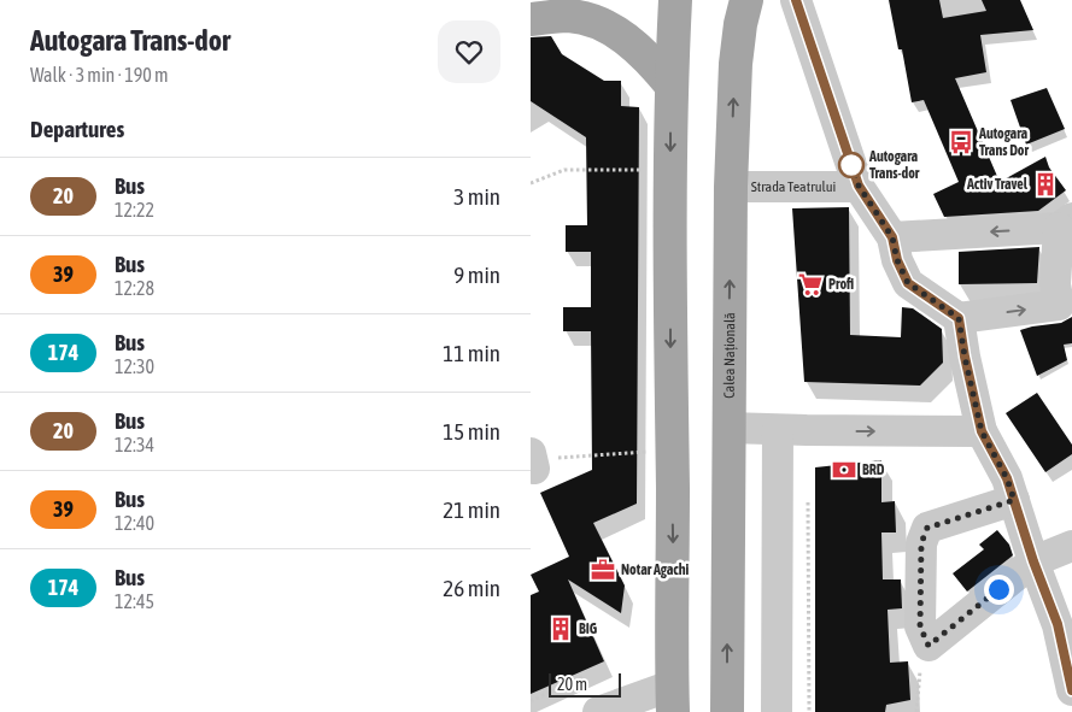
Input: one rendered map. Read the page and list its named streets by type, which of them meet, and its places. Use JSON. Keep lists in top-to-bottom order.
{
  "streets": {
    "main road": ["Calea Națională"],
    "street": ["Strada Teatrului"]
  },
  "crossings": [
    ["Strada Teatrului", "Calea Națională"]
  ],
  "places": {
    "bus stop": ["Autogara Trans Dor"],
    "other": ["Autogara Trans-dor"],
    "building": ["Activ Travel", "BIG"],
    "supermarket": ["Profi"],
    "bank": ["BRD"],
    "office": ["Notar Agachi"]
  },
  "lines": ["bus line 20"],
  "scale_bar": "20 m",
  "page": {
    "heading": [
      ["Autogara Trans-dor", "Walk · 3 min · 190 m"],
      "Departures"
    ],
    "list": [
      {
        "mark": "20",
        "name": "Bus",
        "note": "12:22",
        "value": "3 min"
      },
      {
        "mark": "39",
        "name": "Bus",
        "note": "12:28",
        "value": "9 min"
      },
      {
        "mark": "174",
        "name": "Bus",
        "note": "12:30",
        "value": "11 min"
      },
      {
        "mark": "20",
        "name": "Bus",
        "note": "12:34",
        "value": "15 min"
      },
      {
        "mark": "39",
        "name": "Bus",
        "note": "12:40",
        "value": "21 min"
      },
      {
        "mark": "174",
        "name": "Bus",
        "note": "12:45",
        "value": "26 min"
      }
    ],
    "scale": "20 m"
  }
}
